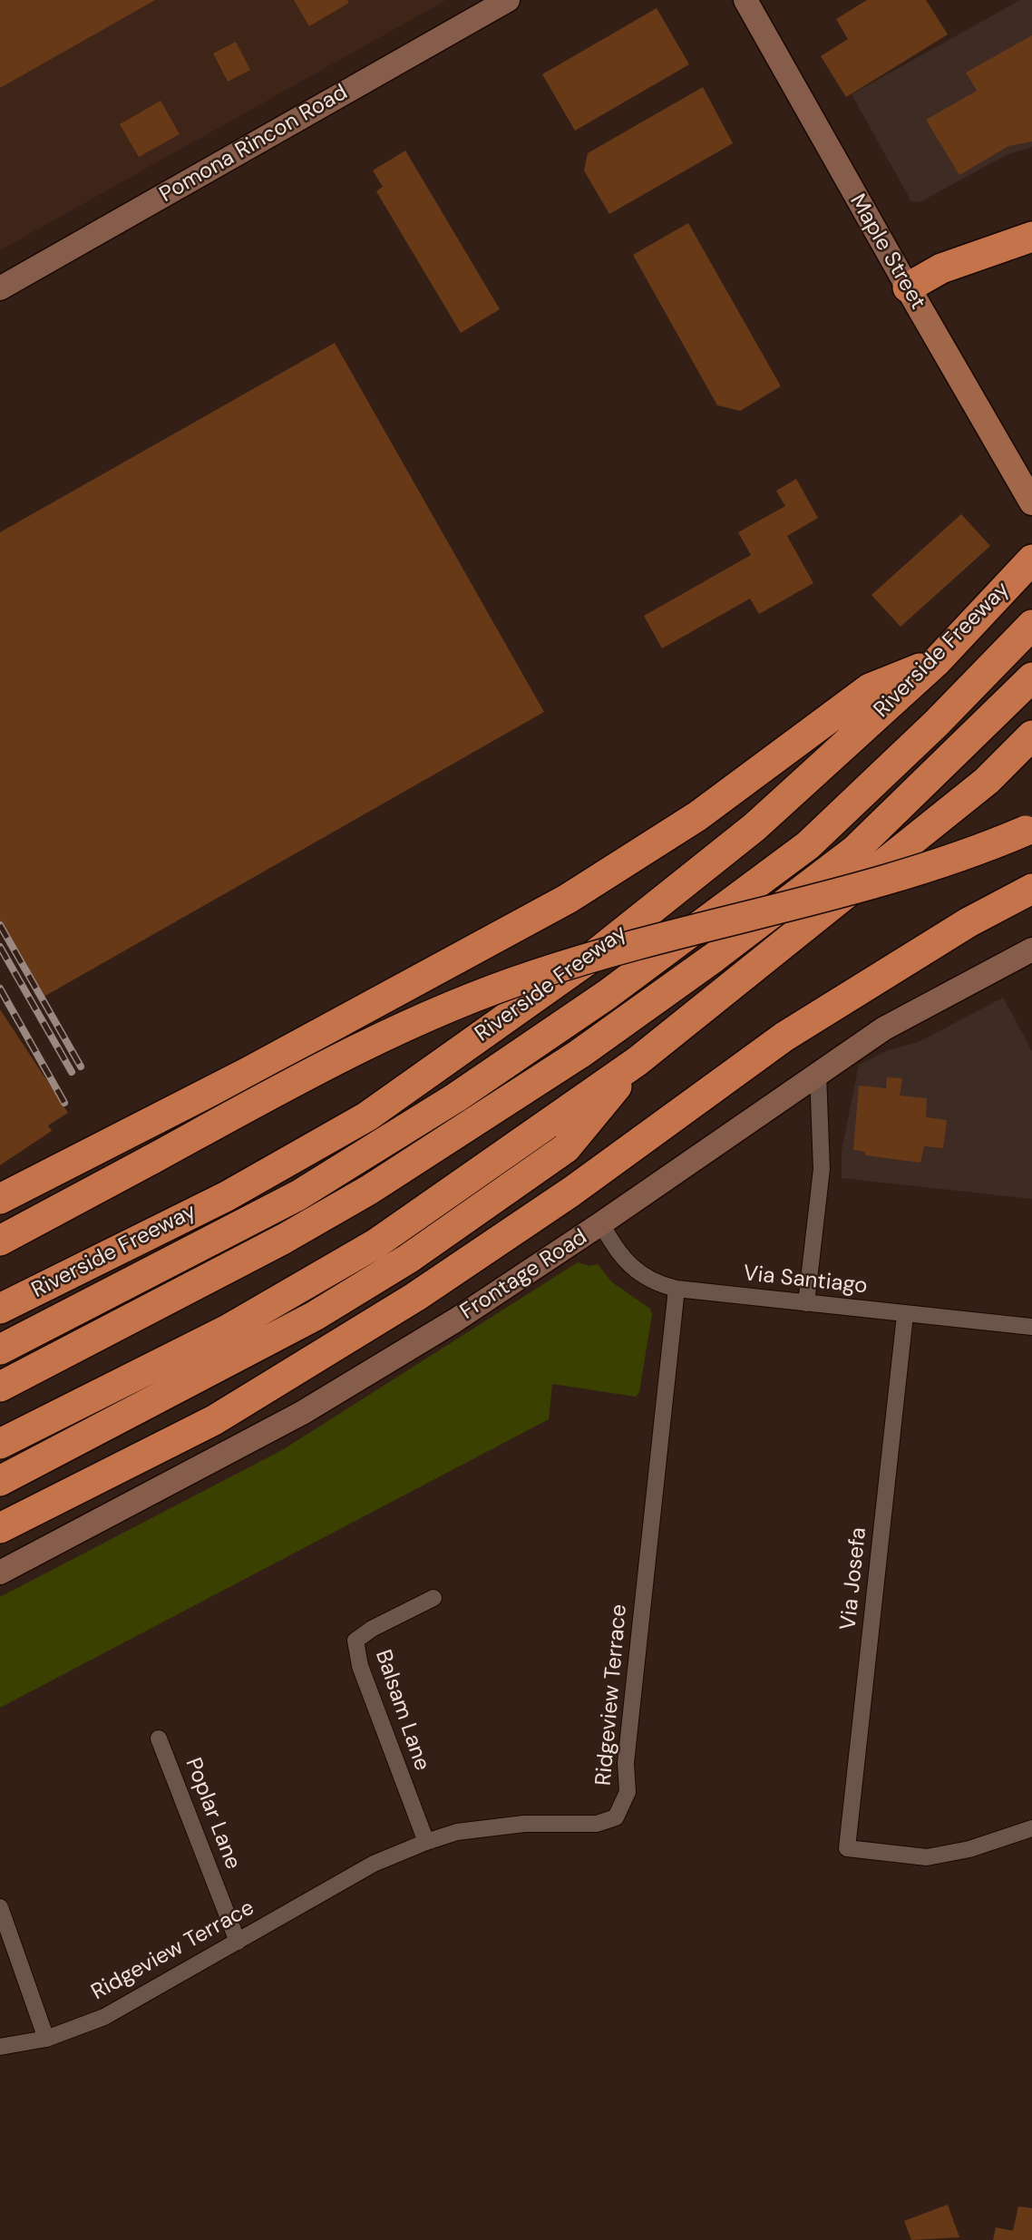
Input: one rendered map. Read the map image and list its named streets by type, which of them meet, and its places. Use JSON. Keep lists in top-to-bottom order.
{
  "streets": {
    "highway": ["Riverside Freeway"],
    "main road": ["Pomona Rincon Road", "Maple Street", "Frontage Road"],
    "street": [
      "Via Santiago",
      "Via Josefa",
      "Ridgeview Terrace",
      "Balsam Lane",
      "Poplar Lane"
    ]
  },
  "crossings": [
    ["Frontage Road", "Via Santiago"],
    ["Via Santiago", "Via Josefa"],
    ["Via Santiago", "Ridgeview Terrace"],
    ["Ridgeview Terrace", "Balsam Lane"],
    ["Ridgeview Terrace", "Poplar Lane"]
  ]
}
